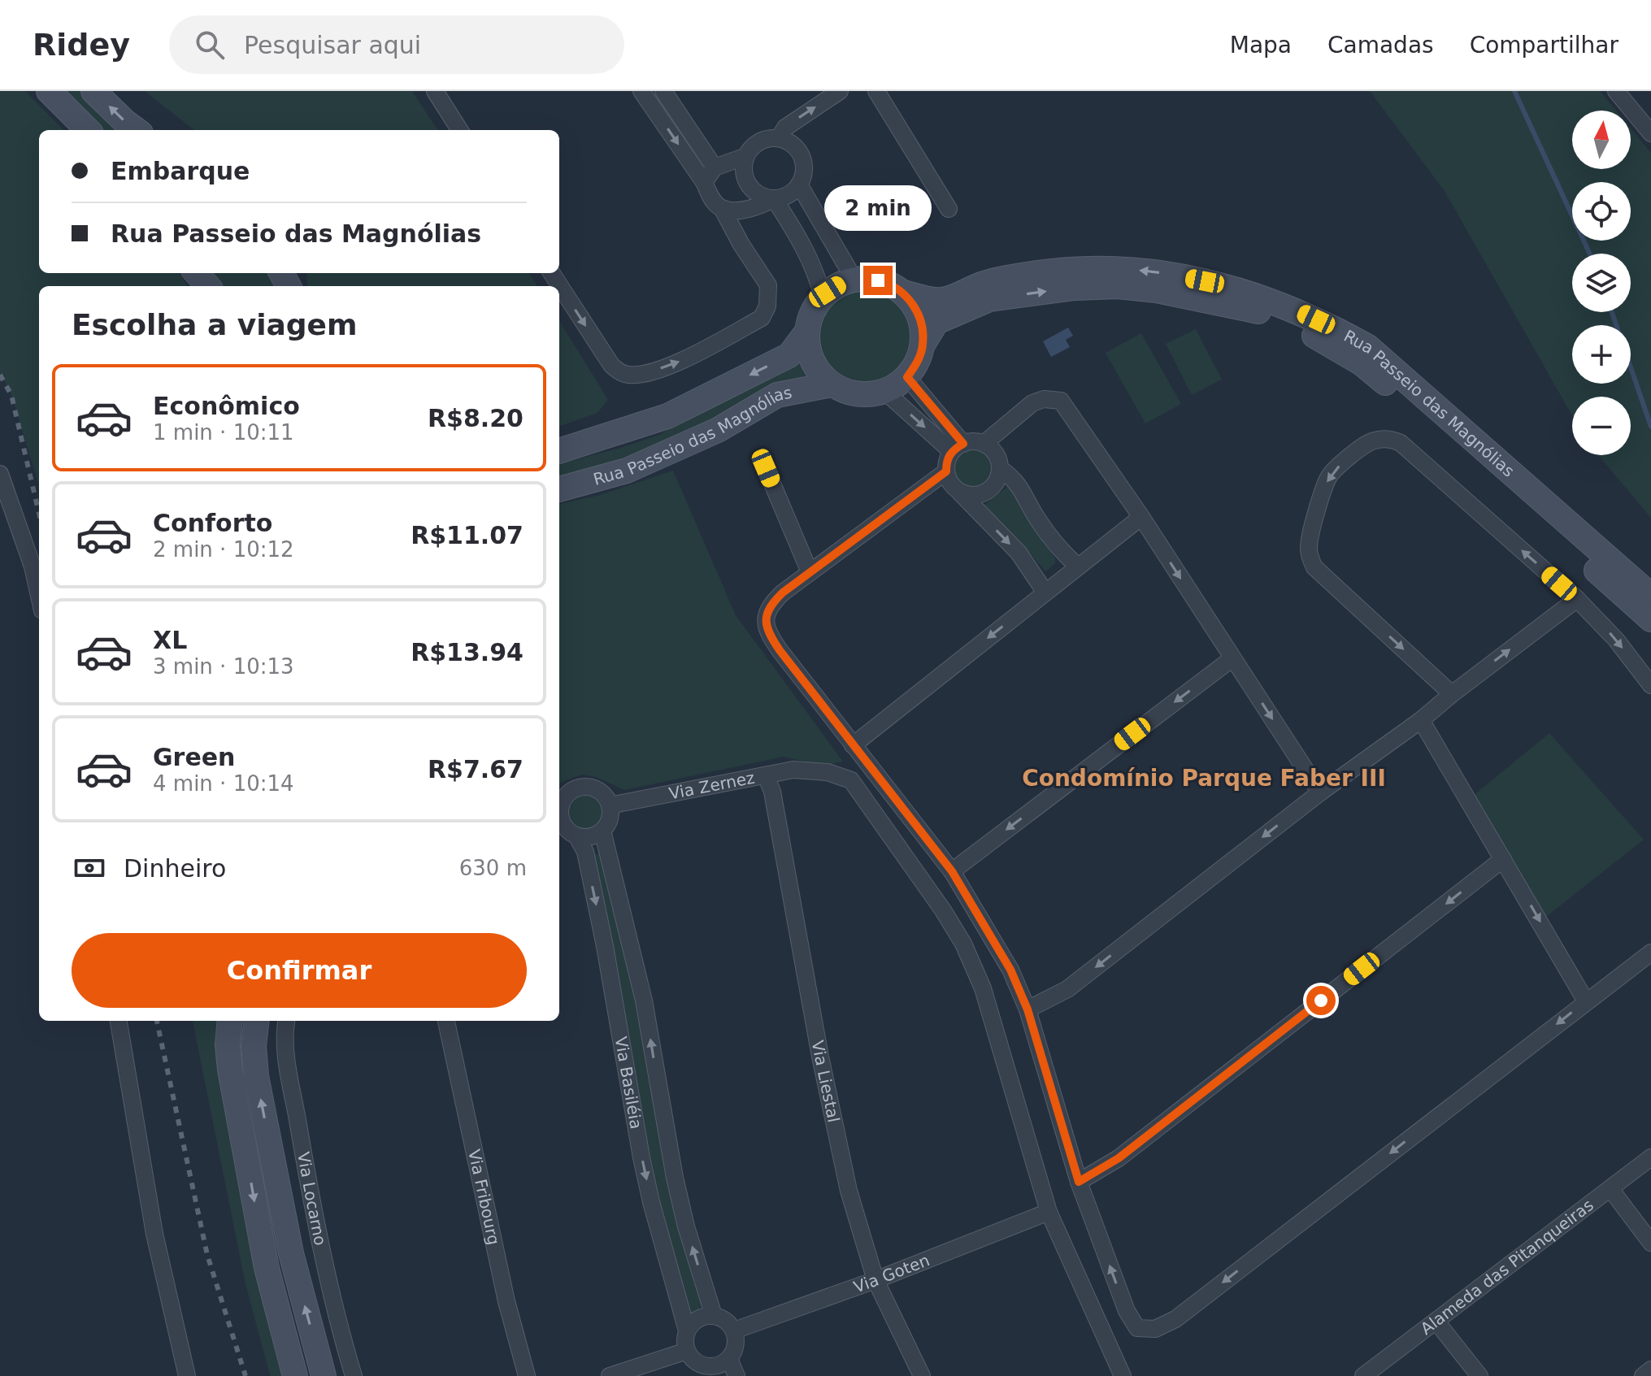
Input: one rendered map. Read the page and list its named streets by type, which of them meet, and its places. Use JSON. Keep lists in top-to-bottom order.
{
  "streets": {
    "street": [
      "Rua Passeio das Magnólias",
      "Via Zernez",
      "Via Liestal",
      "Via Basiléia",
      "Via Fribourg",
      "Via Locarno",
      "Alameda das Pitanqueiras",
      "Via Goten"
    ]
  },
  "crossings": [
    ["Via Zernez", "Via Liestal"],
    ["Via Zernez", "Via Goten"],
    ["Via Liestal", "Via Goten"],
    ["Via Basiléia", "Via Goten"]
  ],
  "districts": ["Condomínio Parque Faber III"],
  "north": "top",
  "page": {
    "header": "Ridey",
    "search": "Pesquisar aqui",
    "nav": ["Mapa", "Camadas", "Compartilhar"],
    "map_buttons": ["+", "−"],
    "banner": ["Embarque", "Rua Passeio das Magnólias"],
    "bubble": "2 min",
    "heading": "Escolha a viagem",
    "list": [
      {
        "name": "Econômico",
        "note": "1 min · 10:11",
        "value": "R$8.20"
      },
      {
        "name": "Conforto",
        "note": "2 min · 10:12",
        "value": "R$11.07"
      },
      {
        "name": "XL",
        "note": "3 min · 10:13",
        "value": "R$13.94"
      },
      {
        "name": "Green",
        "note": "4 min · 10:14",
        "value": "R$7.67"
      }
    ],
    "pay": ["Dinheiro", "630 m"],
    "buttons": "Confirmar"
  }
}
